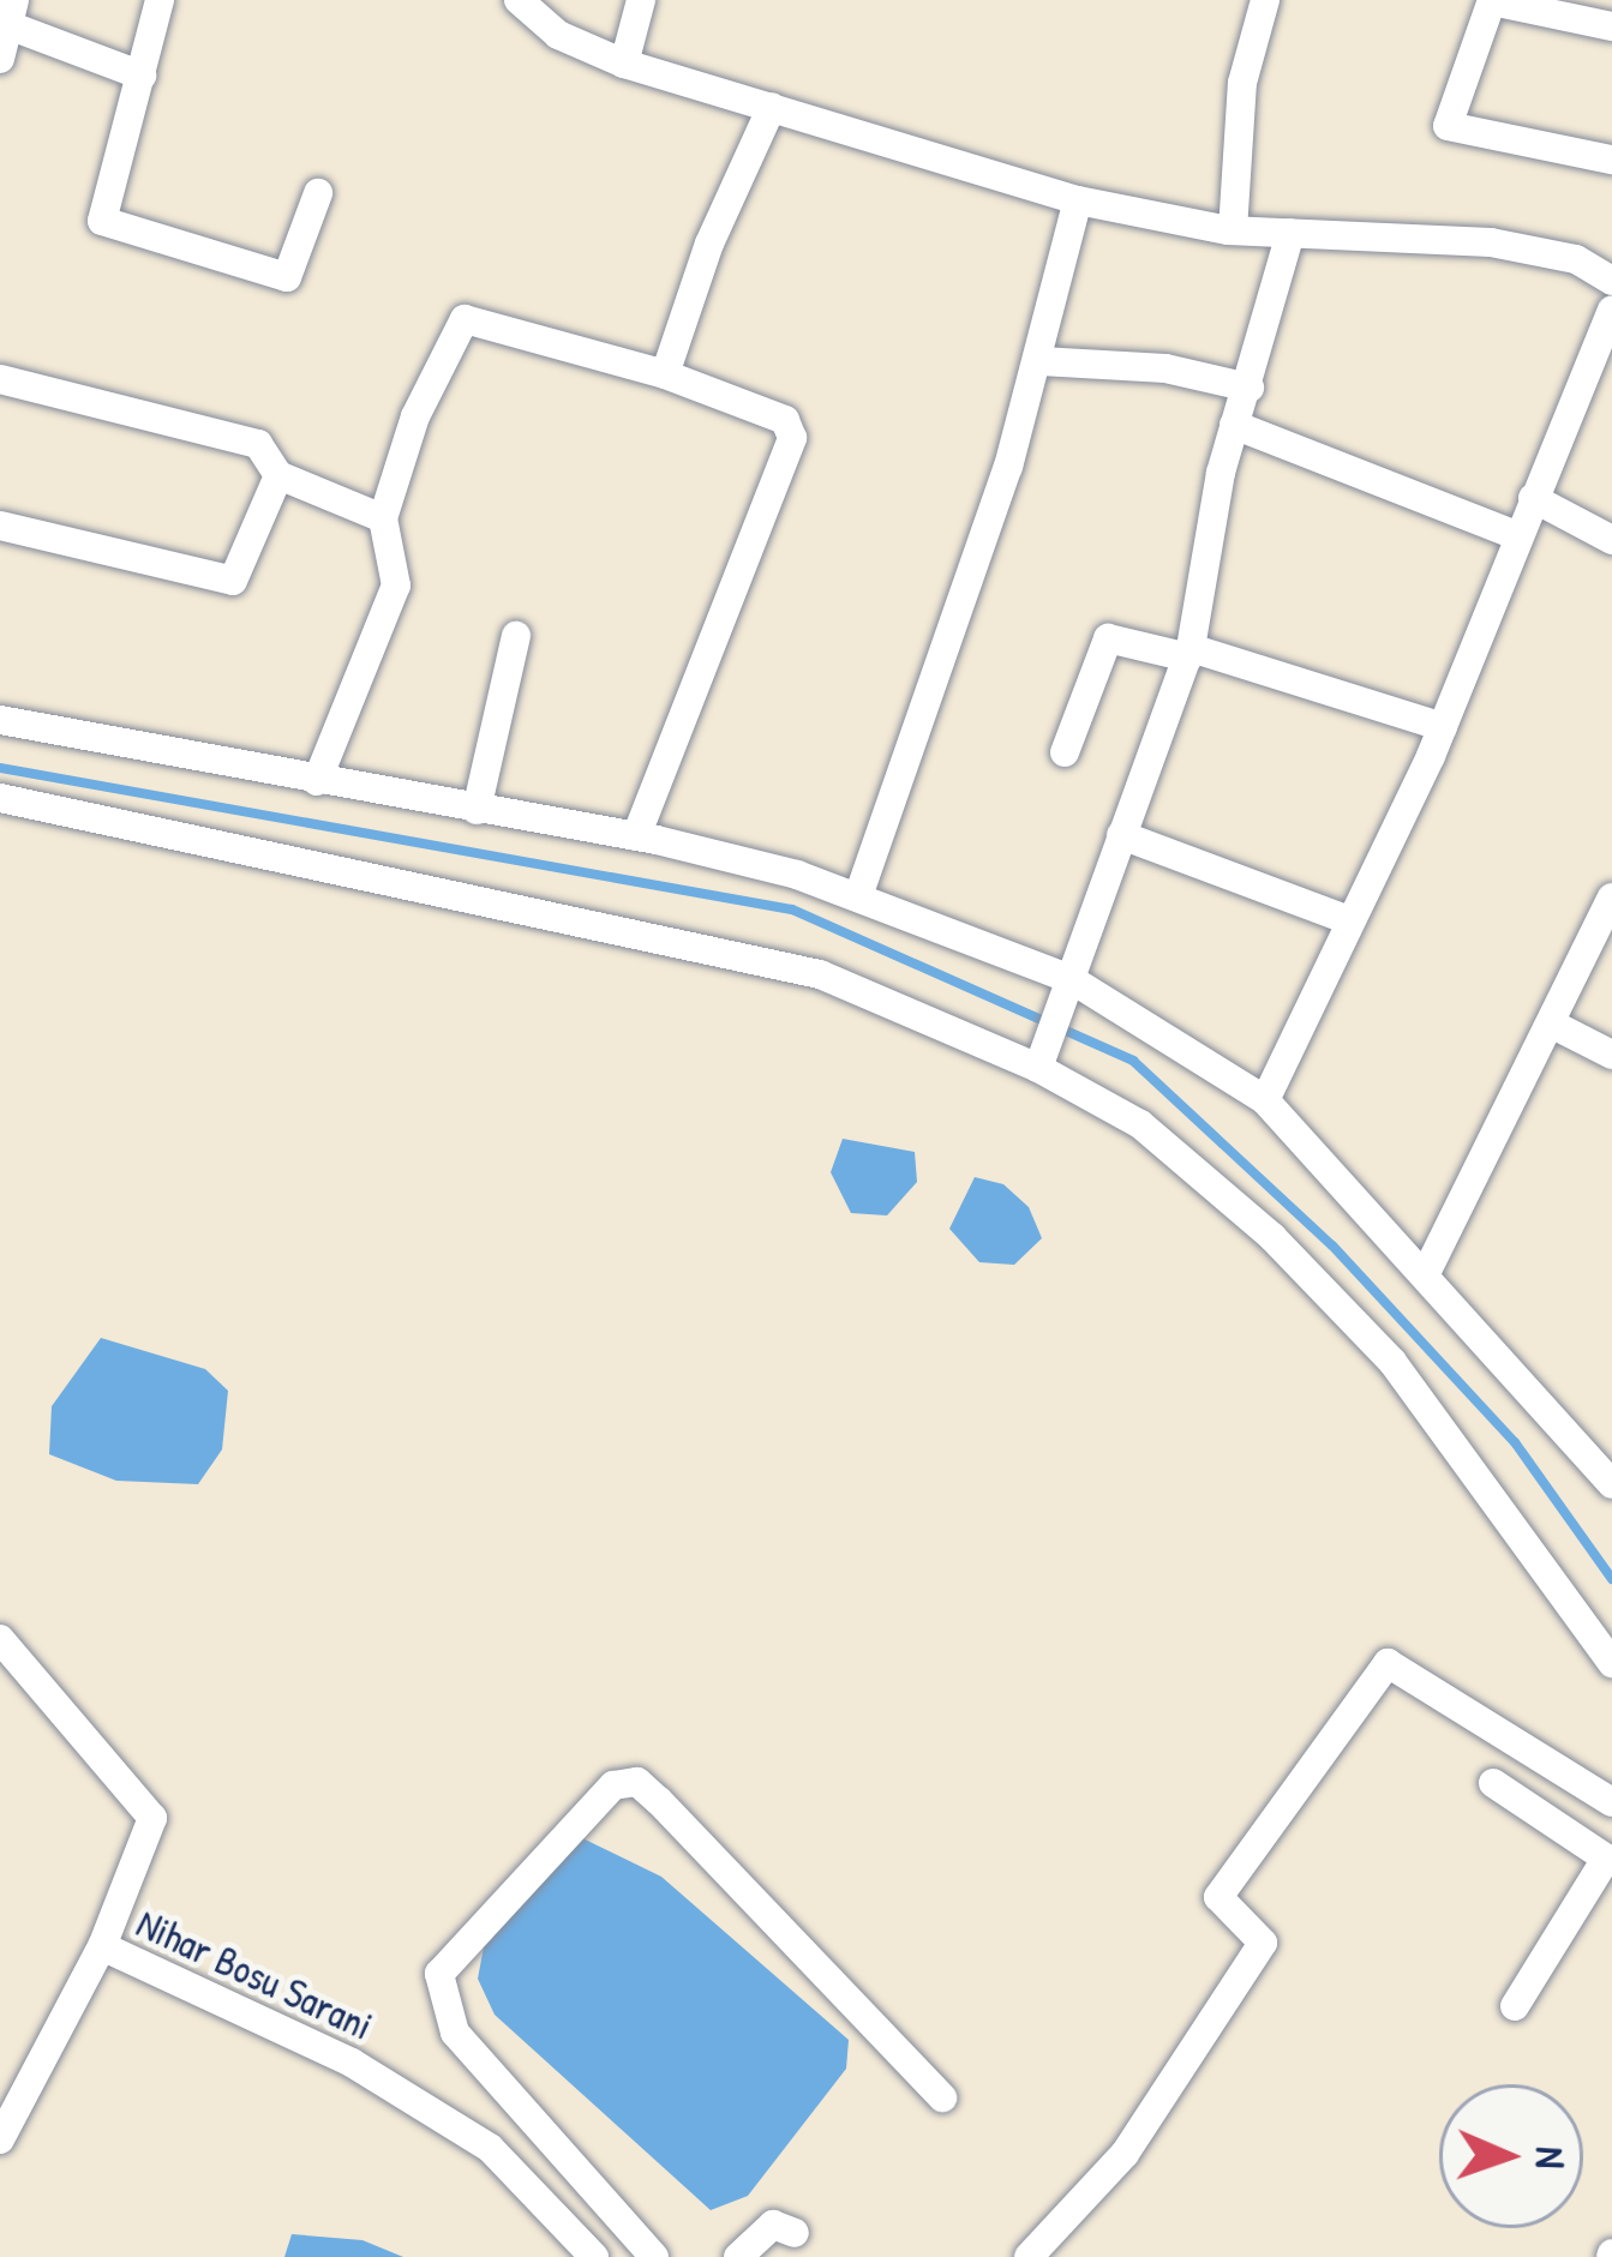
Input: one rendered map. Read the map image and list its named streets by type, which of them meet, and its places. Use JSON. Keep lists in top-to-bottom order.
{
  "streets": {
    "street": ["Nihar Bosu Sarani"]
  },
  "north": "right"
}
